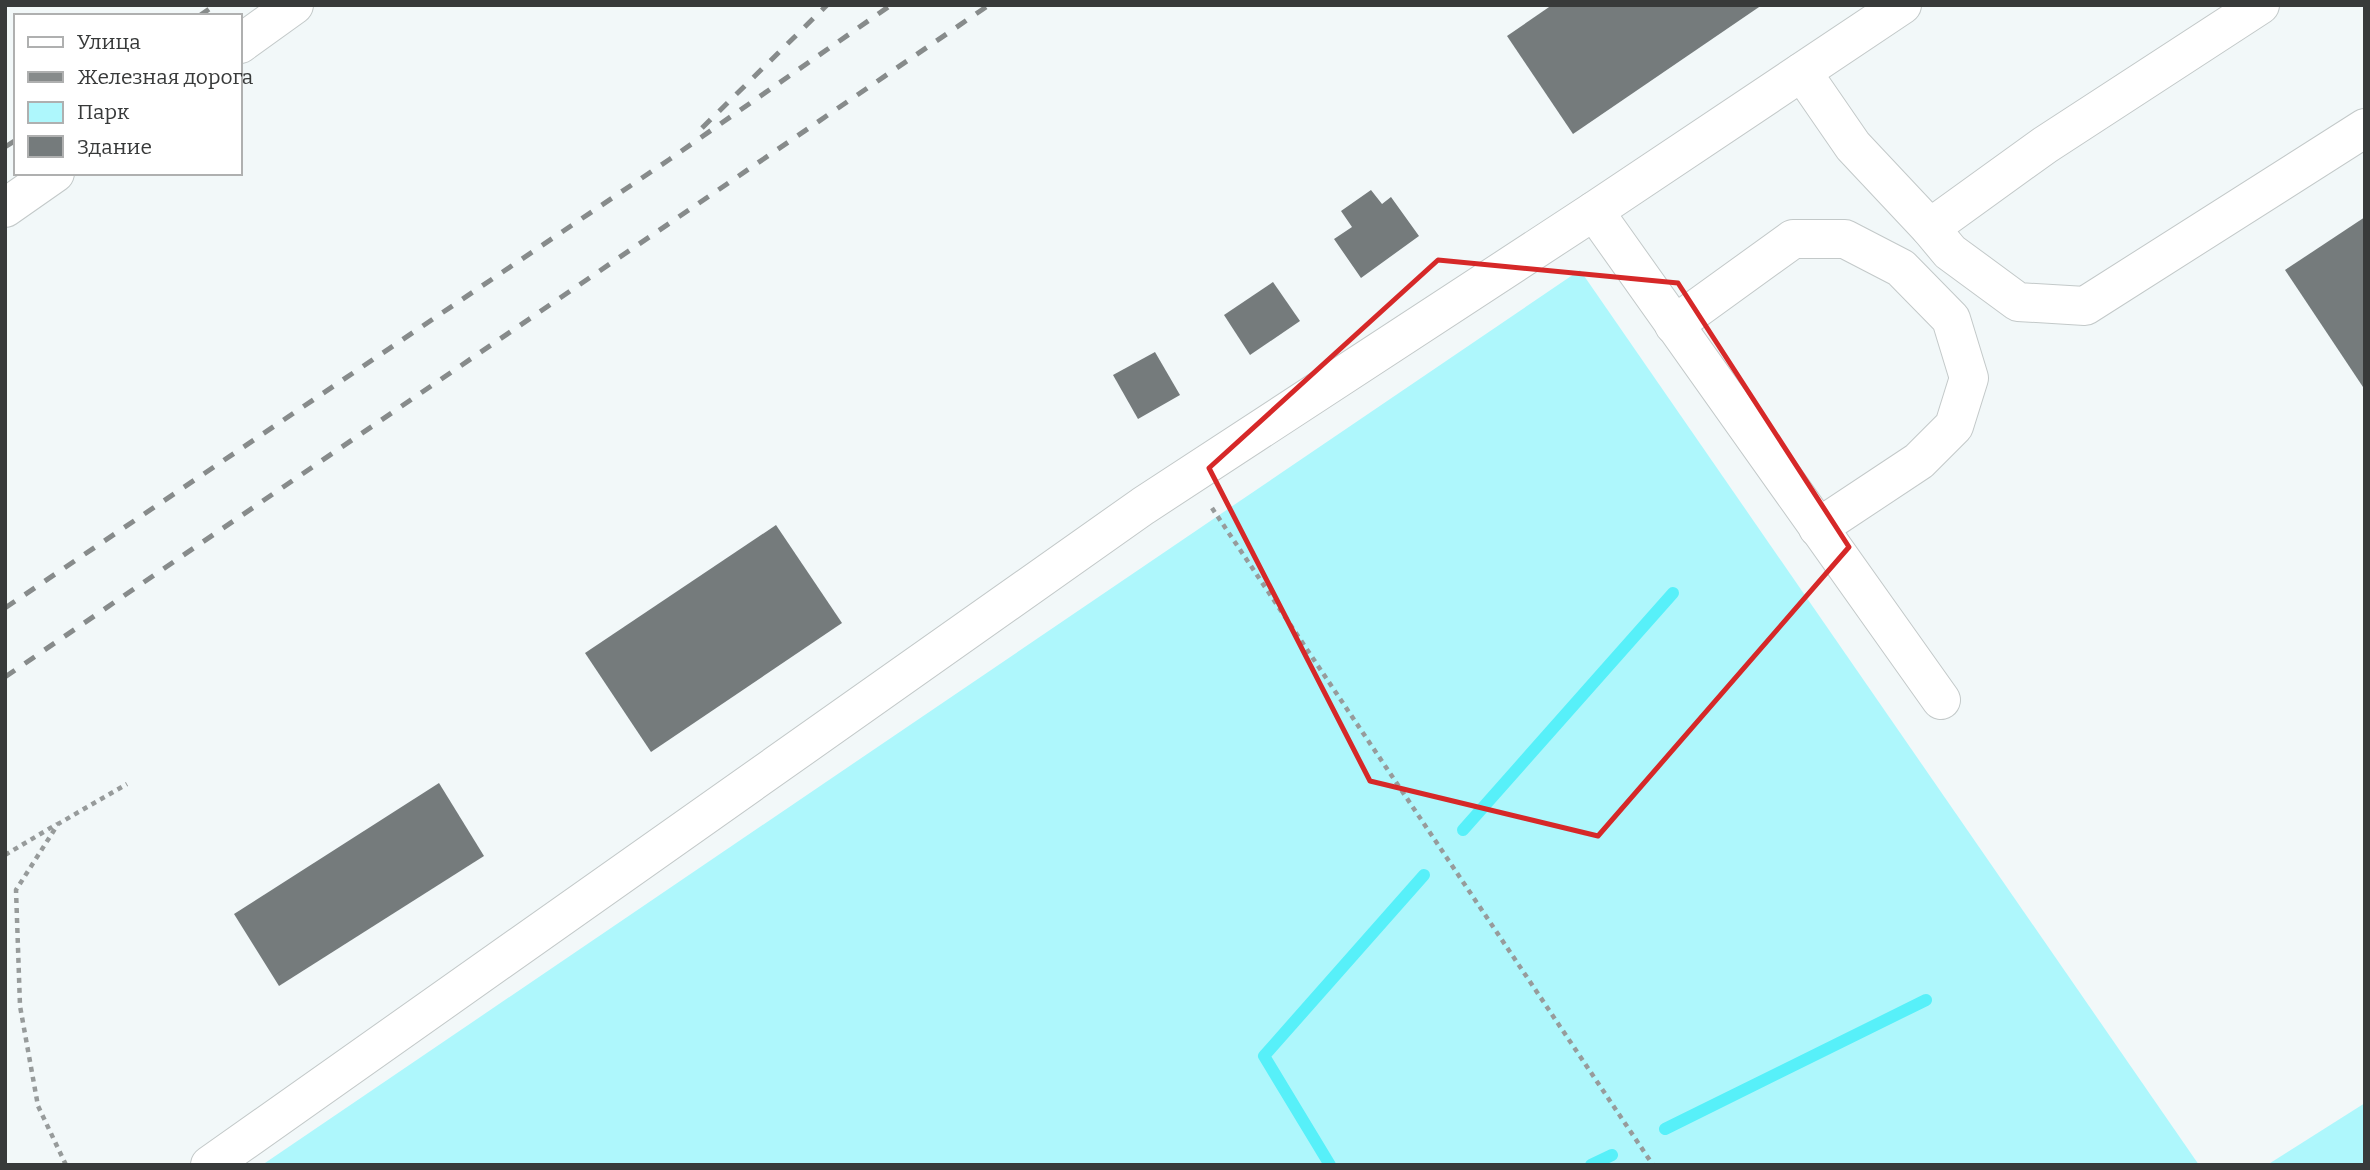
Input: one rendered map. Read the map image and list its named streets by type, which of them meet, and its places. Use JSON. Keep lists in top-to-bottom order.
{
  "legend": [
    "Улица",
    "Железная дорога",
    "Парк",
    "Здание"
  ]
}
